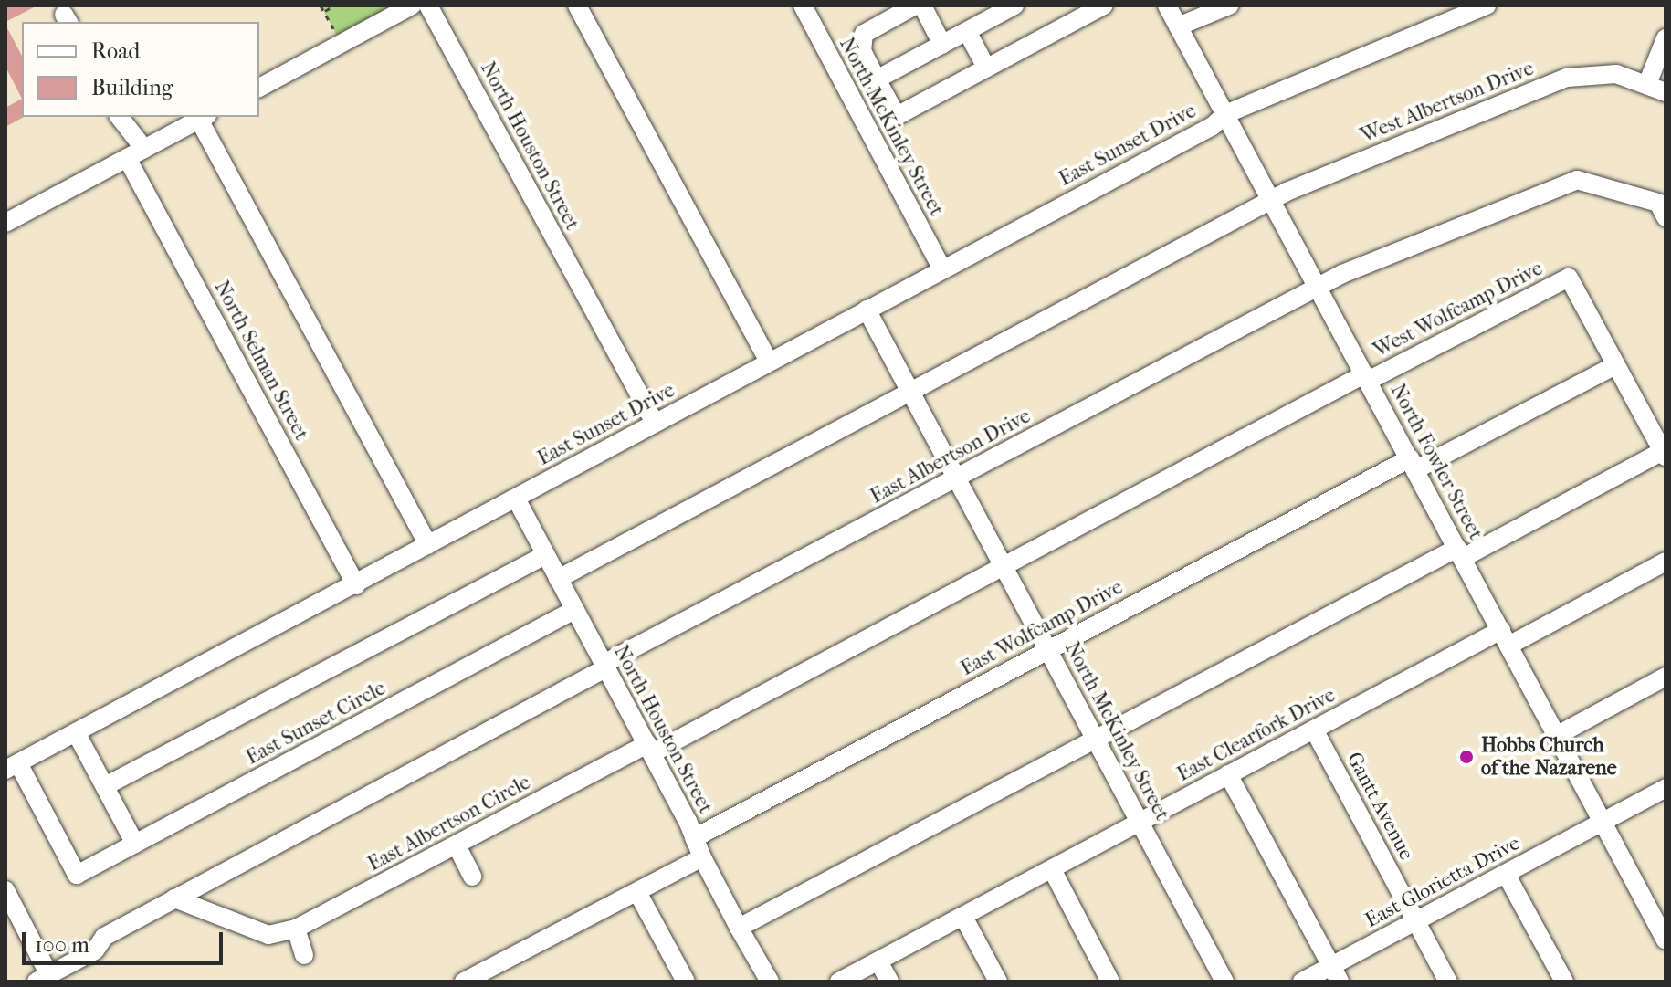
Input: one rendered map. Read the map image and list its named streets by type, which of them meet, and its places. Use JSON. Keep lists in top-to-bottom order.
{
  "streets": {
    "street": [
      "West Albertson Drive",
      "North McKinley Street",
      "East Sunset Drive",
      "North Houston Street",
      "West Wolfcamp Drive",
      "North Selman Street",
      "East Albertson Drive",
      "North Fowler Street",
      "East Wolfcamp Drive",
      "East Sunset Circle",
      "East Clearfork Drive",
      "Gantt Avenue",
      "East Albertson Circle",
      "East Glorietta Drive"
    ]
  },
  "crossings": [
    ["West Albertson Drive", "North McKinley Street"],
    ["West Albertson Drive", "North Houston Street"],
    ["West Albertson Drive", "North Fowler Street"],
    ["North McKinley Street", "East Sunset Drive"],
    ["North McKinley Street", "West Wolfcamp Drive"],
    ["North McKinley Street", "East Albertson Drive"],
    ["North McKinley Street", "East Wolfcamp Drive"],
    ["North McKinley Street", "East Clearfork Drive"],
    ["North McKinley Street", "East Albertson Circle"],
    ["East Sunset Drive", "North Houston Street"],
    ["East Sunset Drive", "North Selman Street"],
    ["East Sunset Drive", "North Fowler Street"],
    ["East Sunset Drive", "East Sunset Circle"],
    ["North Houston Street", "East Albertson Drive"],
    ["North Houston Street", "East Wolfcamp Drive"],
    ["North Houston Street", "East Sunset Circle"],
    ["North Houston Street", "East Albertson Circle"],
    ["West Wolfcamp Drive", "North Fowler Street"],
    ["West Wolfcamp Drive", "East Wolfcamp Drive"],
    ["West Wolfcamp Drive", "East Albertson Circle"],
    ["East Albertson Drive", "North Fowler Street"],
    ["North Fowler Street", "East Wolfcamp Drive"],
    ["North Fowler Street", "East Clearfork Drive"],
    ["North Fowler Street", "East Glorietta Drive"],
    ["East Clearfork Drive", "Gantt Avenue"],
    ["Gantt Avenue", "East Glorietta Drive"]
  ],
  "places": ["Hobbs Church of the Nazarene"],
  "legend": ["Road", "Building"],
  "scale_bar": "100 m"
}
